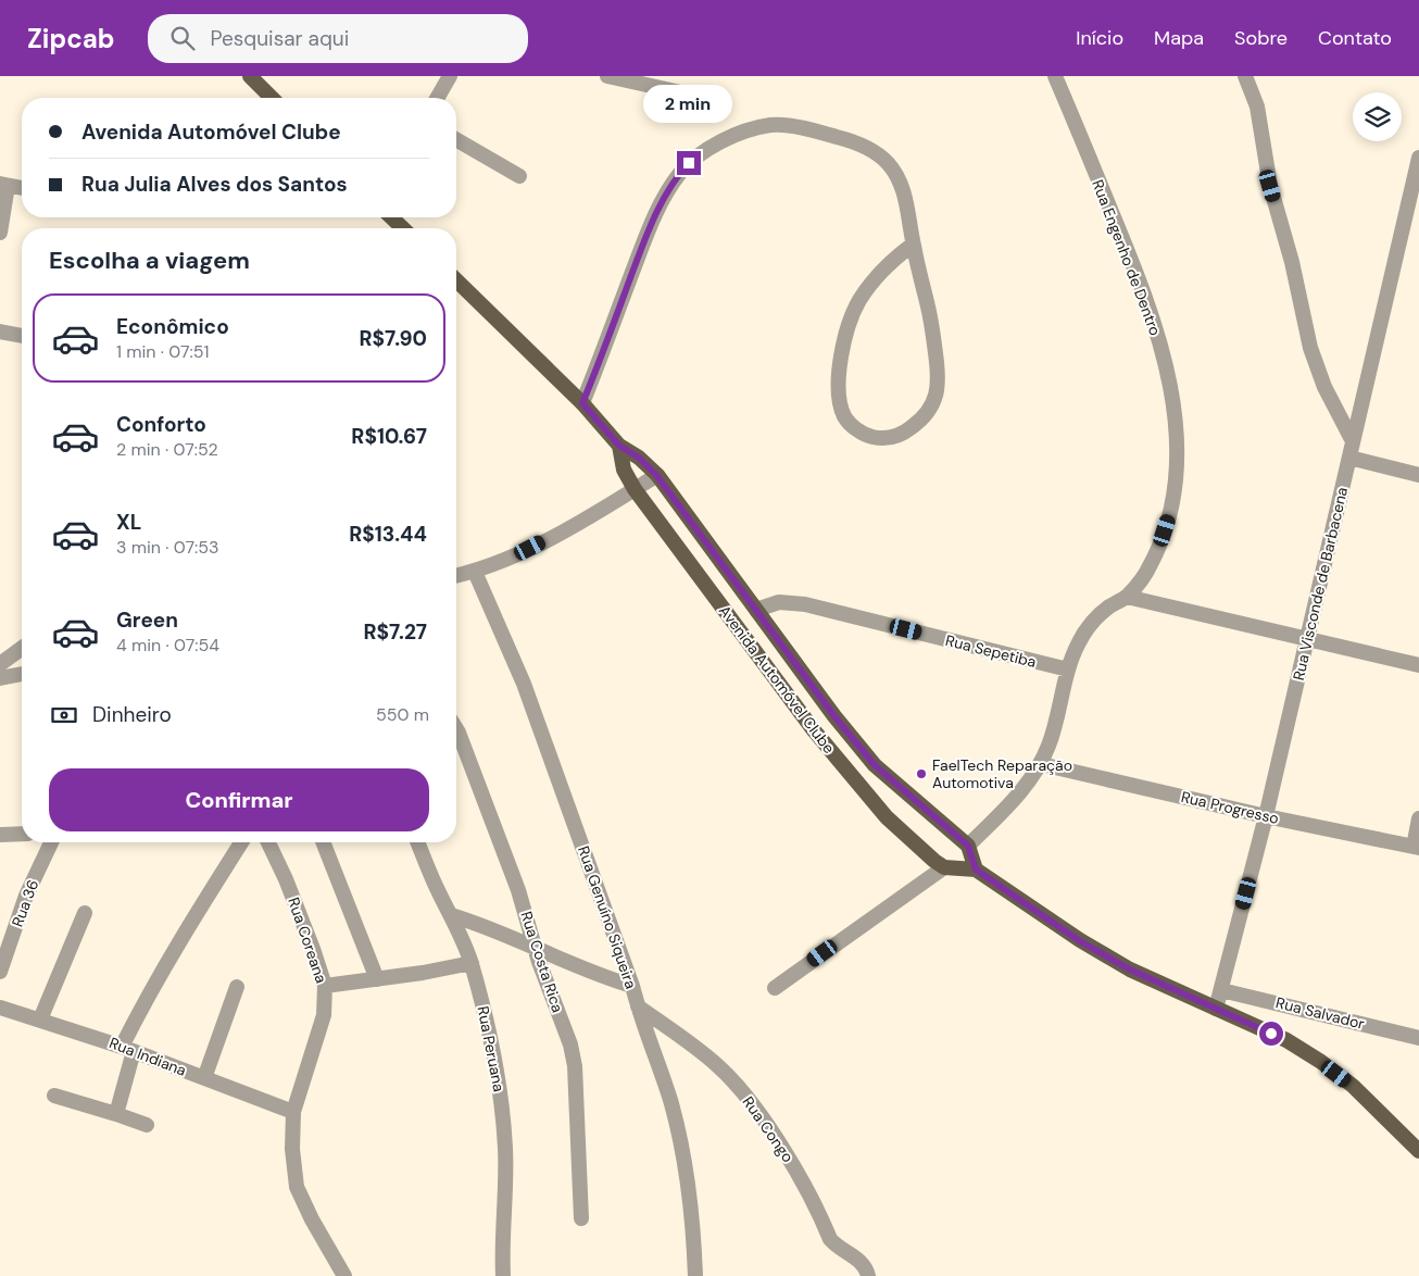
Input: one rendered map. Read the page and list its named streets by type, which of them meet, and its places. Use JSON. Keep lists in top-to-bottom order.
{
  "streets": {
    "main road": ["Avenida Automóvel Clube"],
    "street": [
      "Rua Engenho de Dentro",
      "Rua Visconde de Barbacena",
      "Rua Sepetiba",
      "Rua Progresso",
      "Rua 36",
      "Rua Genuíno Siqueira",
      "Rua Coreana",
      "Rua Costa Rica",
      "Rua Salvador",
      "Rua Peruana",
      "Rua Indiana",
      "Rua Congo"
    ]
  },
  "crossings": [
    ["Rua Engenho de Dentro", "Rua Sepetiba"],
    ["Rua Engenho de Dentro", "Avenida Automóvel Clube"],
    ["Rua Engenho de Dentro", "Rua Progresso"],
    ["Rua Visconde de Barbacena", "Rua Progresso"],
    ["Rua Visconde de Barbacena", "Rua Salvador"],
    ["Rua Sepetiba", "Avenida Automóvel Clube"],
    ["Rua Genuíno Siqueira", "Rua Congo"],
    ["Rua Coreana", "Rua Indiana"]
  ],
  "places": ["FaelTech Reparação Automotiva"],
  "page": {
    "header": "Zipcab",
    "search": "Pesquisar aqui",
    "nav": [
      "Início",
      "Mapa",
      "Sobre",
      "Contato"
    ],
    "bubble": "2 min",
    "banner": ["Avenida Automóvel Clube", "Rua Julia Alves dos Santos"],
    "heading": "Escolha a viagem",
    "list": [
      {
        "name": "Econômico",
        "note": "1 min · 07:51",
        "value": "R$7.90"
      },
      {
        "name": "Conforto",
        "note": "2 min · 07:52",
        "value": "R$10.67"
      },
      {
        "name": "XL",
        "note": "3 min · 07:53",
        "value": "R$13.44"
      },
      {
        "name": "Green",
        "note": "4 min · 07:54",
        "value": "R$7.27"
      }
    ],
    "pay": ["Dinheiro", "550 m"],
    "buttons": "Confirmar"
  }
}
